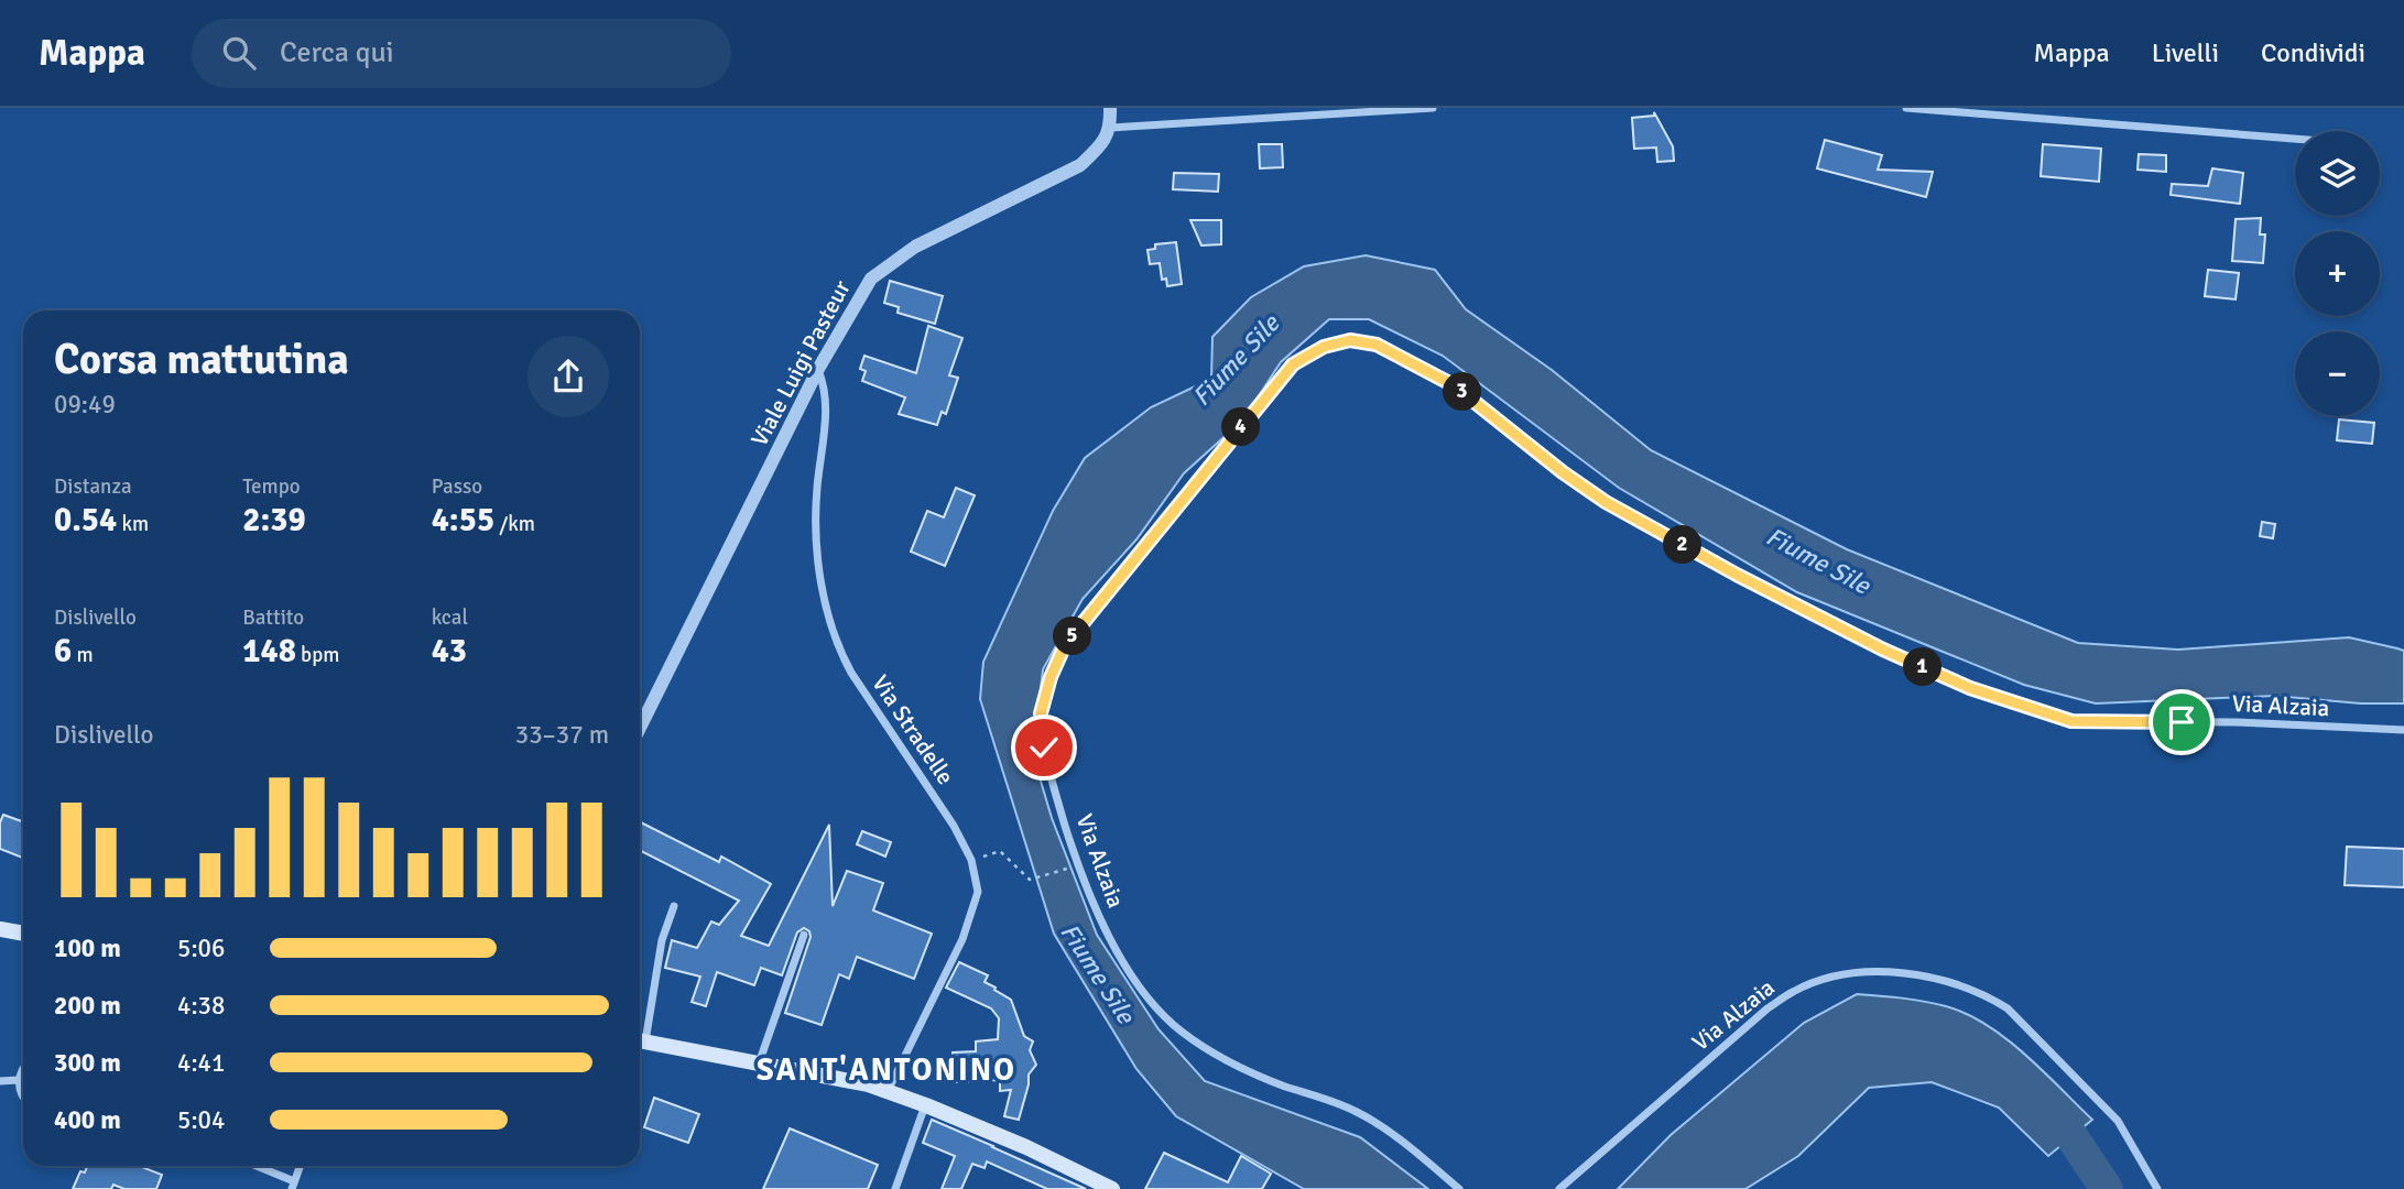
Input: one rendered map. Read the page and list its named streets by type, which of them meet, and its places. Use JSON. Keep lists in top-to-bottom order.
{
  "streets": {
    "street": ["Viale Luigi Pasteur", "Via Alzaia", "Via Stradelle"]
  },
  "crossings": [
    ["Viale Luigi Pasteur", "Via Stradelle"]
  ],
  "districts": ["SANT'ANTONINO"],
  "water": ["Fiume Sile"],
  "page": {
    "header": "Mappa",
    "search": "Cerca qui",
    "nav": ["Mappa", "Livelli", "Condividi"],
    "map_buttons": ["+", "−"],
    "heading": ["Corsa mattutina", "09:49"],
    "pins": [
      "3",
      "4",
      "2",
      "5",
      "1"
    ],
    "stats": [
      ["Distanza", "0.54 km"],
      ["Tempo", "2:39"],
      ["Passo", "4:55 /km"],
      ["Dislivello", "6 m"],
      ["Battito", "148 bpm"],
      ["kcal", "43"]
    ],
    "chart": ["Dislivello", "33–37 m"],
    "list": [
      {
        "name": "100 m",
        "note": "5:06"
      },
      {
        "name": "200 m",
        "note": "4:38"
      },
      {
        "name": "300 m",
        "note": "4:41"
      },
      {
        "name": "400 m",
        "note": "5:04"
      }
    ]
  }
}
